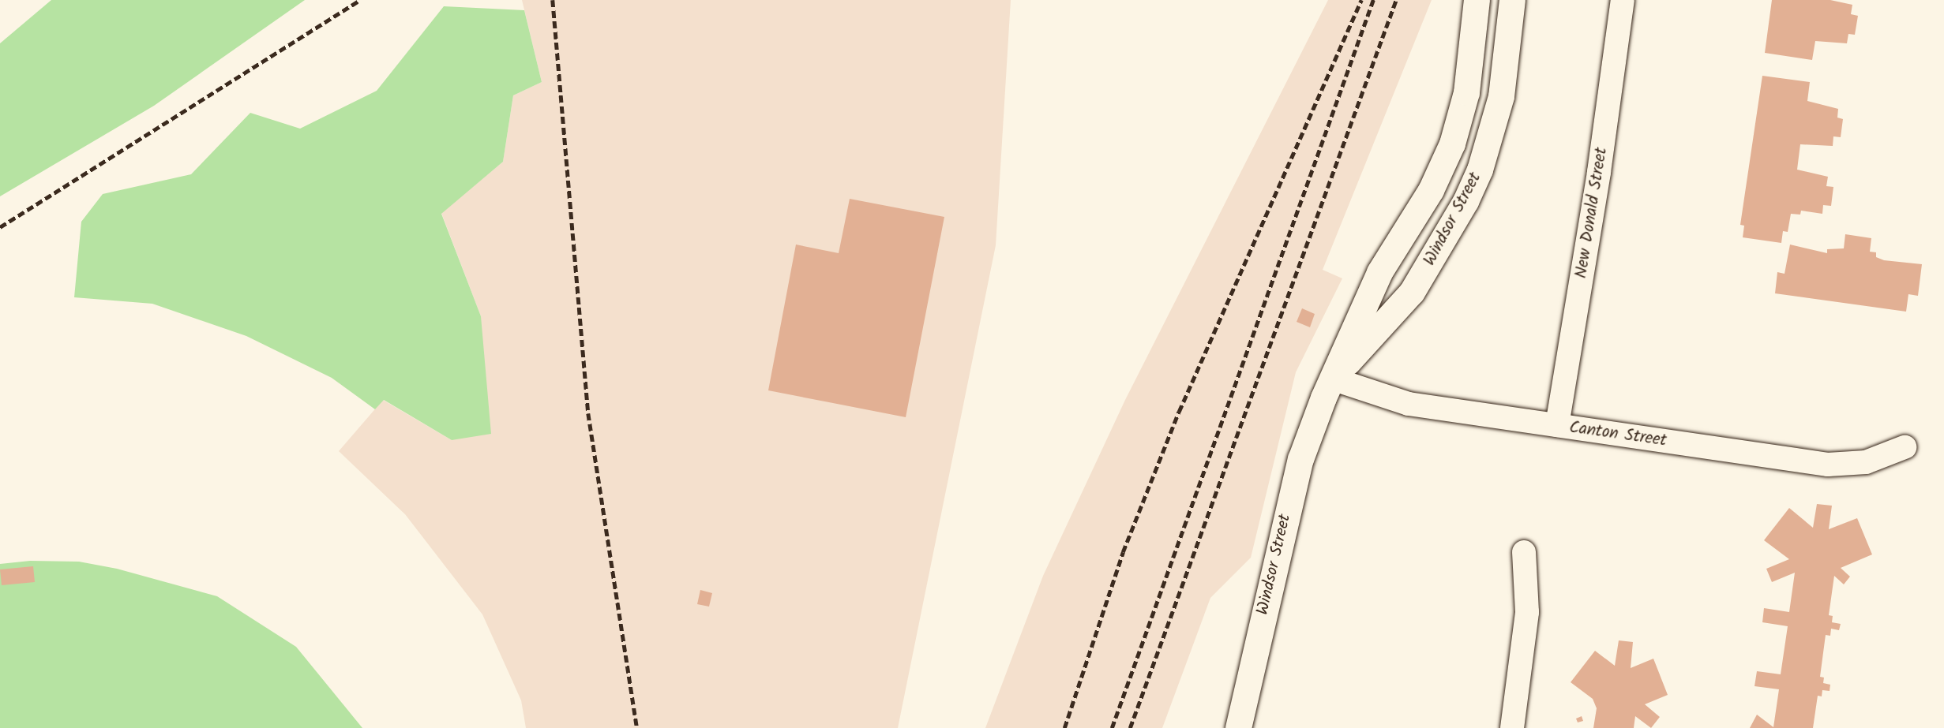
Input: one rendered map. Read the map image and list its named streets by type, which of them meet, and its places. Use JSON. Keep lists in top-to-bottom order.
{
  "streets": {
    "main road": ["Windsor Street"],
    "street": ["New Donald Street", "Canton Street"]
  },
  "crossings": [
    ["New Donald Street", "Canton Street"],
    ["Windsor Street", "Canton Street"]
  ]
}
